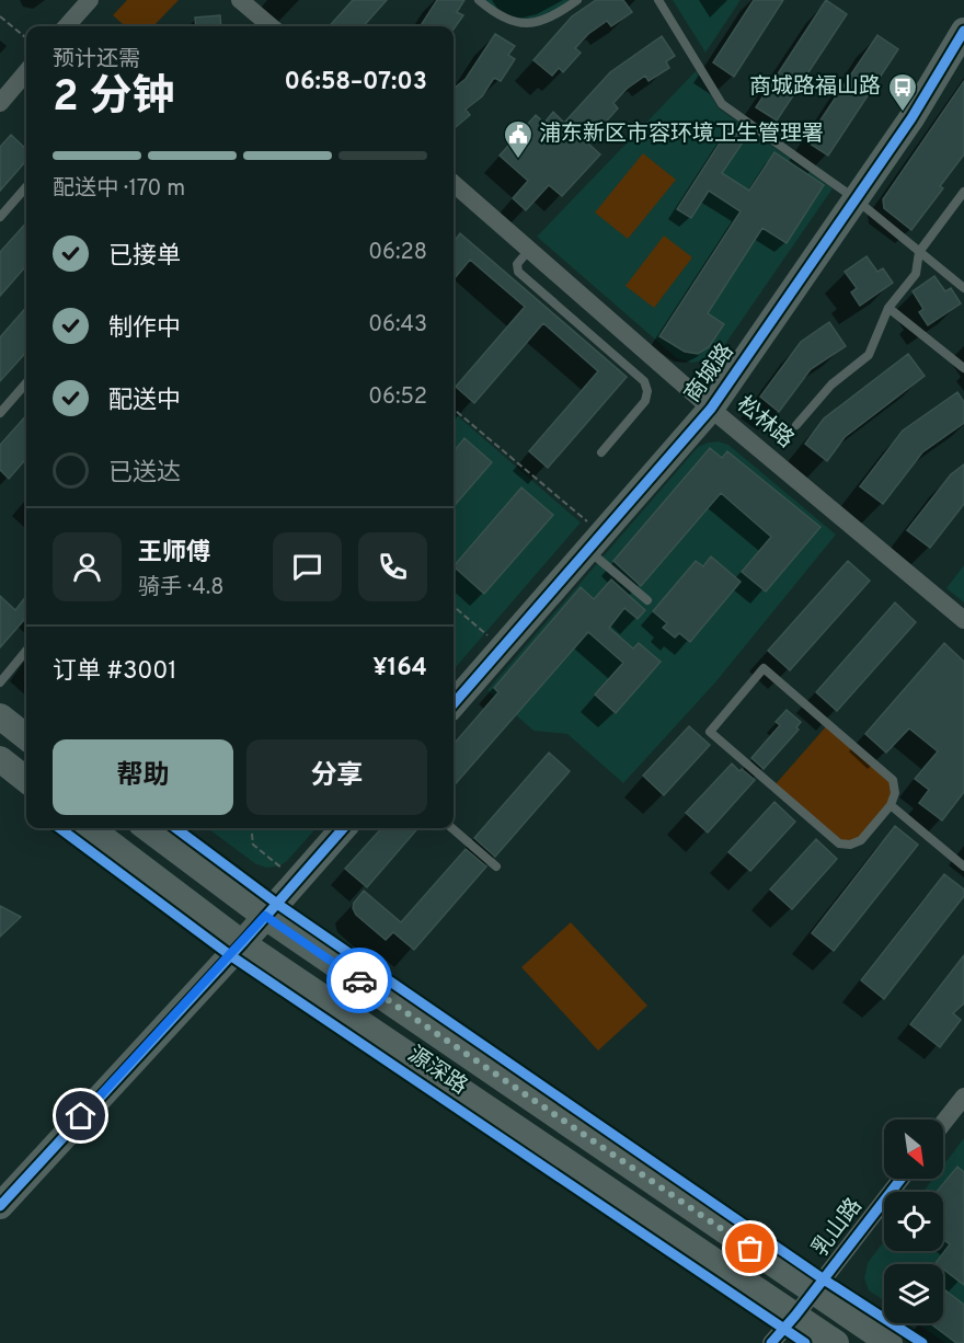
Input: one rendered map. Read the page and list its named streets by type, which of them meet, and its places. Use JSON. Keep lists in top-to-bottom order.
{
  "streets": {
    "main road": ["商城路", "源深路"],
    "street": ["松林路", "乳山路"]
  },
  "crossings": [
    ["商城路", "松林路"],
    ["源深路", "乳山路"]
  ],
  "places": {
    "bus stop": ["商城路福山路"],
    "public building": ["浦东新区市容环境卫生管理署"]
  },
  "north": "bottom right",
  "page": {
    "heading": ["2 分钟", "预计还需", "06:58–07:03"],
    "panel": [
      "王师傅",
      "骑手 · 4.8",
      "订单 #3001",
      "¥164"
    ],
    "bar": "配送中 · 170 m",
    "list": [
      ["已接单", "06:28"],
      ["制作中", "06:43"],
      ["配送中", "06:52"],
      "已送达"
    ],
    "buttons": ["帮助", "分享"]
  }
}
